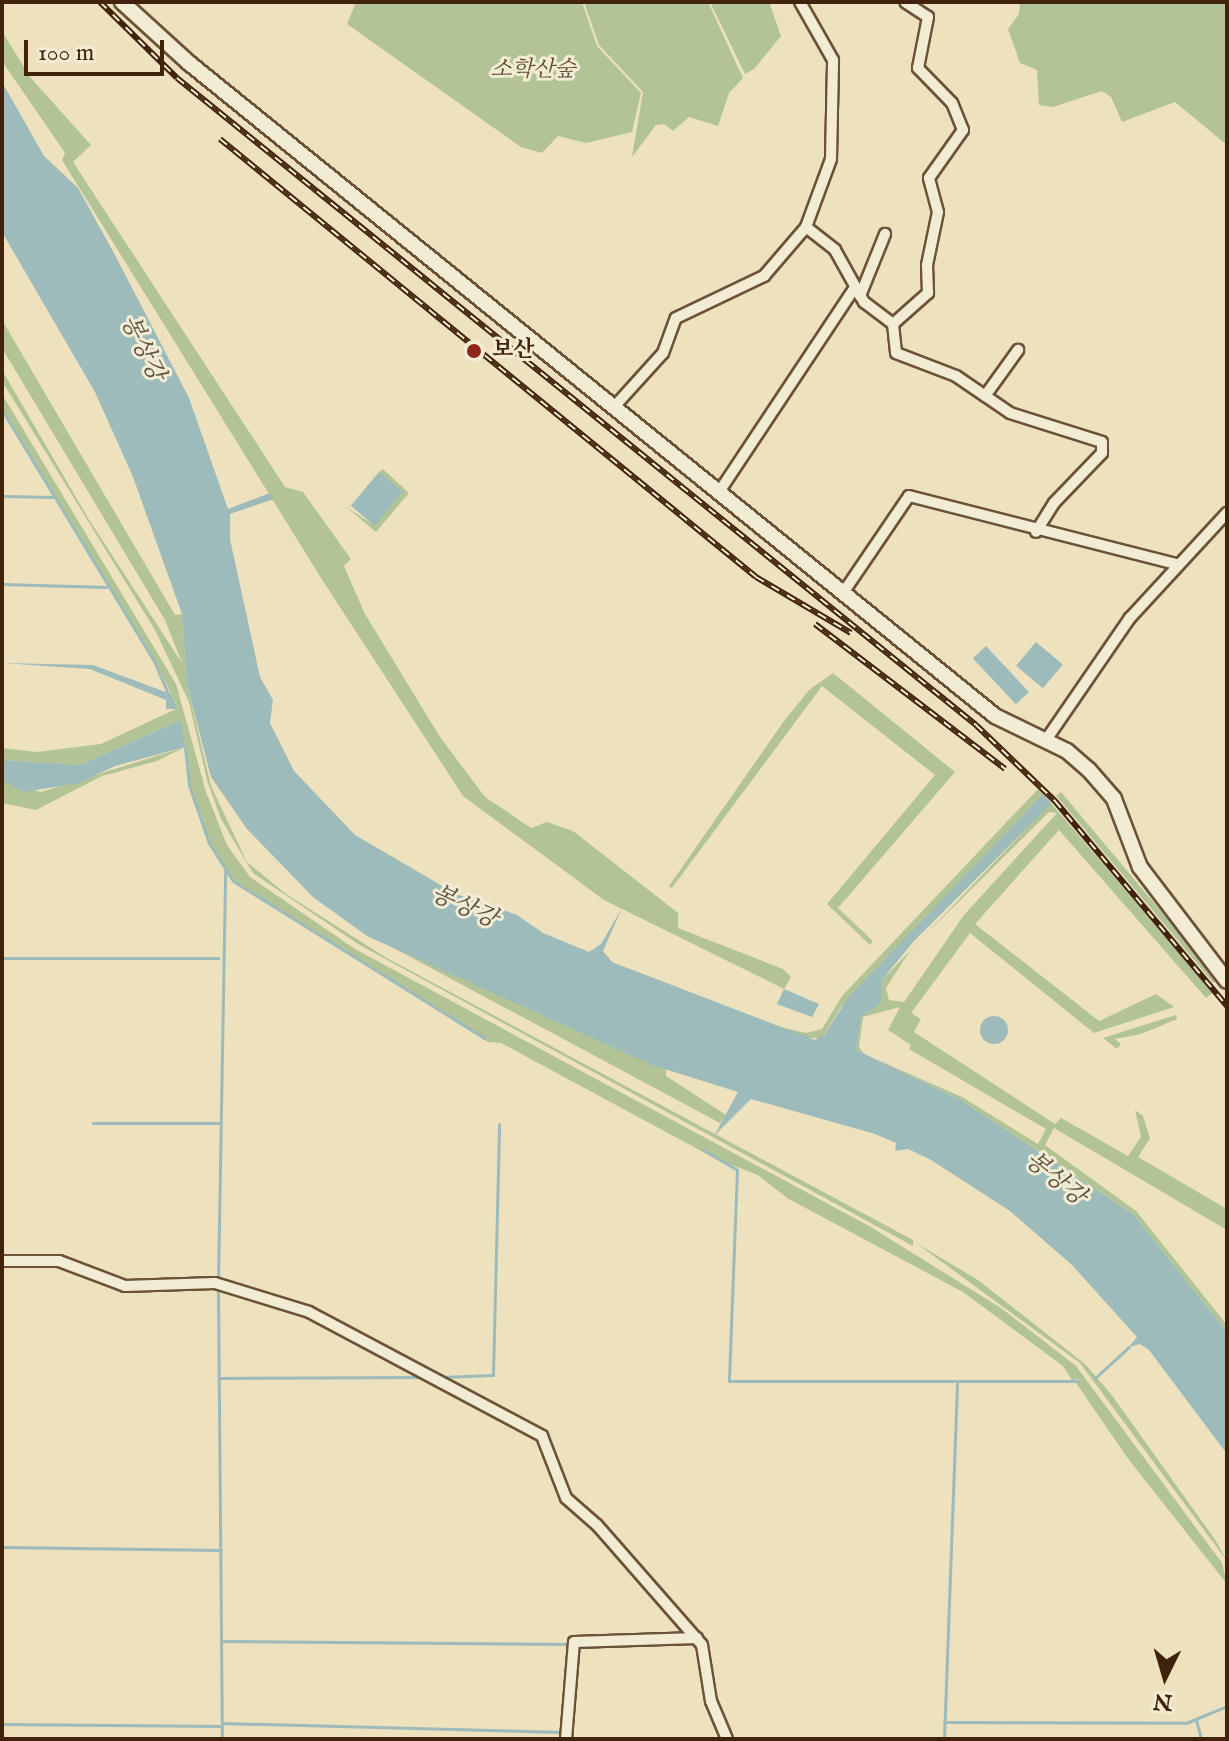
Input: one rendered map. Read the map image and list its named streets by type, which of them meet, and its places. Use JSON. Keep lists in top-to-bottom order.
{
  "water": ["봉상강"],
  "parks": ["소학산숲"],
  "places": ["보산"],
  "scale_bar": "100 m",
  "north": "bottom"
}
